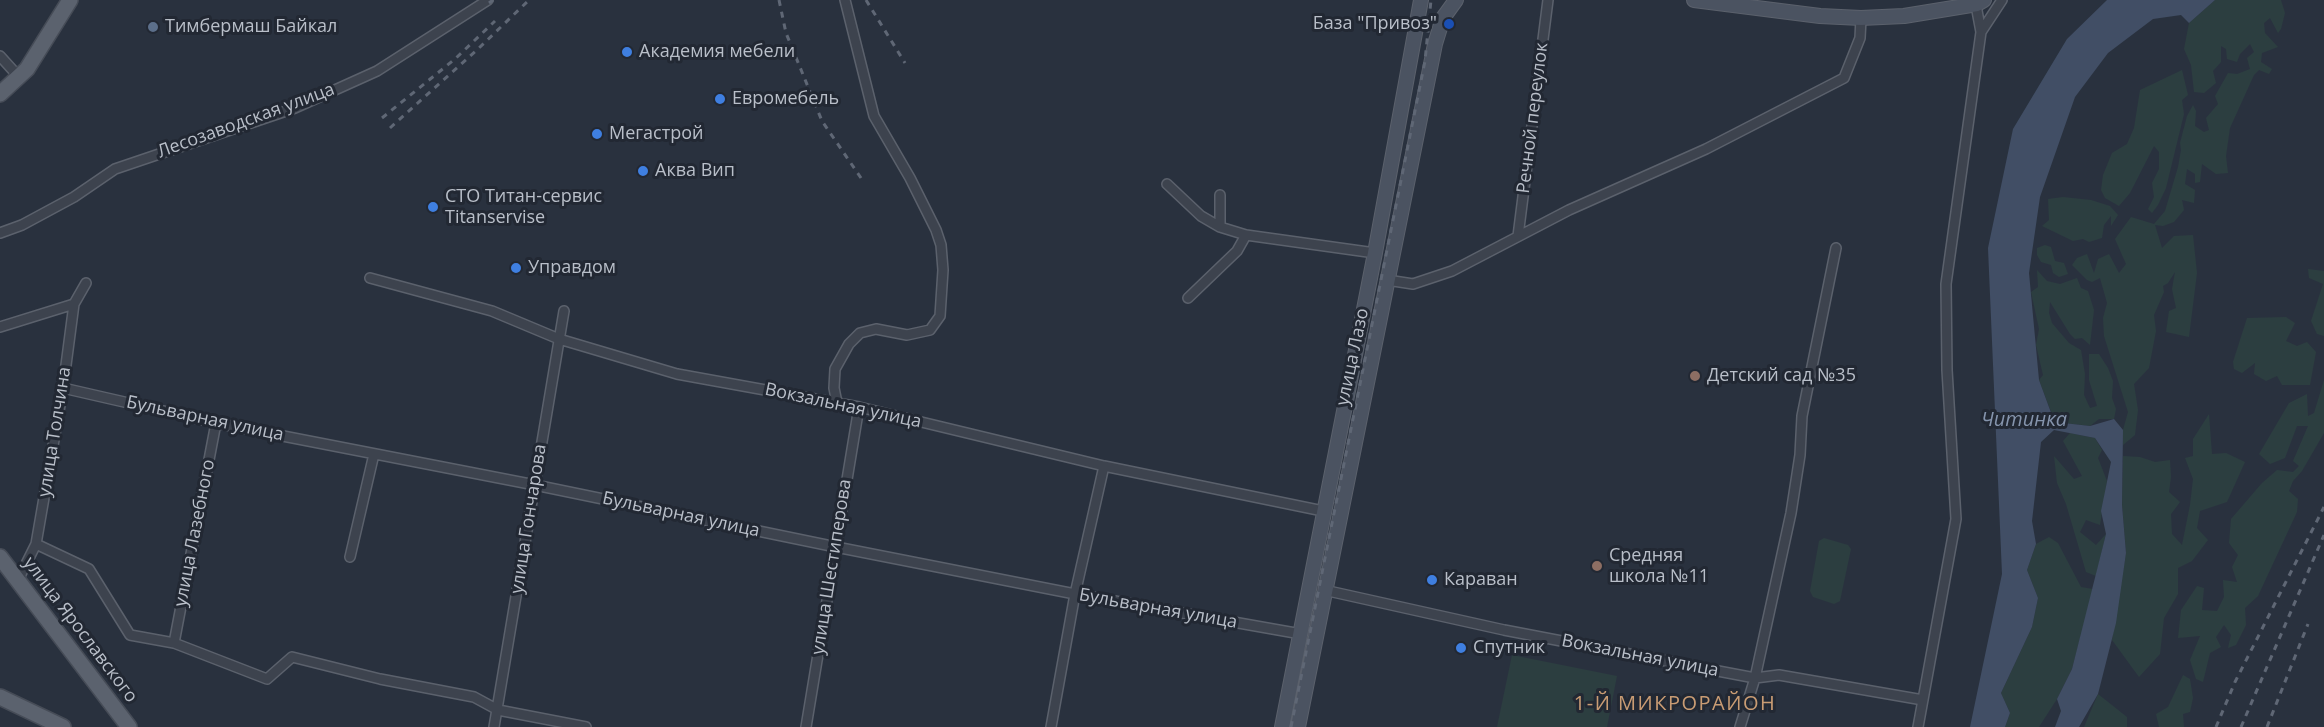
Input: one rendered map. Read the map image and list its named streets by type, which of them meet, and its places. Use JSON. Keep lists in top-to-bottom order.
{
  "streets": {
    "main road": ["улица Лазо", "улица Ярославского"],
    "street": [
      "Речной переулок",
      "Лесозаводская улица",
      "Вокзальная улица",
      "Бульварная улица",
      "улица Толчина",
      "улица Гончарова",
      "улица Лазебного",
      "улица Шестиперова"
    ]
  },
  "crossings": [
    ["улица Лазо", "Вокзальная улица"],
    ["улица Лазо", "Бульварная улица"],
    ["Вокзальная улица", "улица Гончарова"],
    ["Вокзальная улица", "улица Шестиперова"],
    ["Бульварная улица", "улица Толчина"],
    ["Бульварная улица", "улица Гончарова"],
    ["Бульварная улица", "улица Лазебного"],
    ["Бульварная улица", "улица Шестиперова"],
    ["улица Толчина", "улица Ярославского"]
  ],
  "districts": ["1-Й МИКРОРАЙОН"],
  "water": ["Читинка"],
  "places": [
    "База \"Привоз\"",
    "Тимбермаш Байкал",
    "Академия мебели",
    "Евромебель",
    "Мегастрой",
    "Аква Вип",
    "СТО Титан-сервис Titanservise",
    "Управдом",
    "Детский сад №35",
    "Средняя школа №11",
    "Караван",
    "Спутник"
  ]
}
